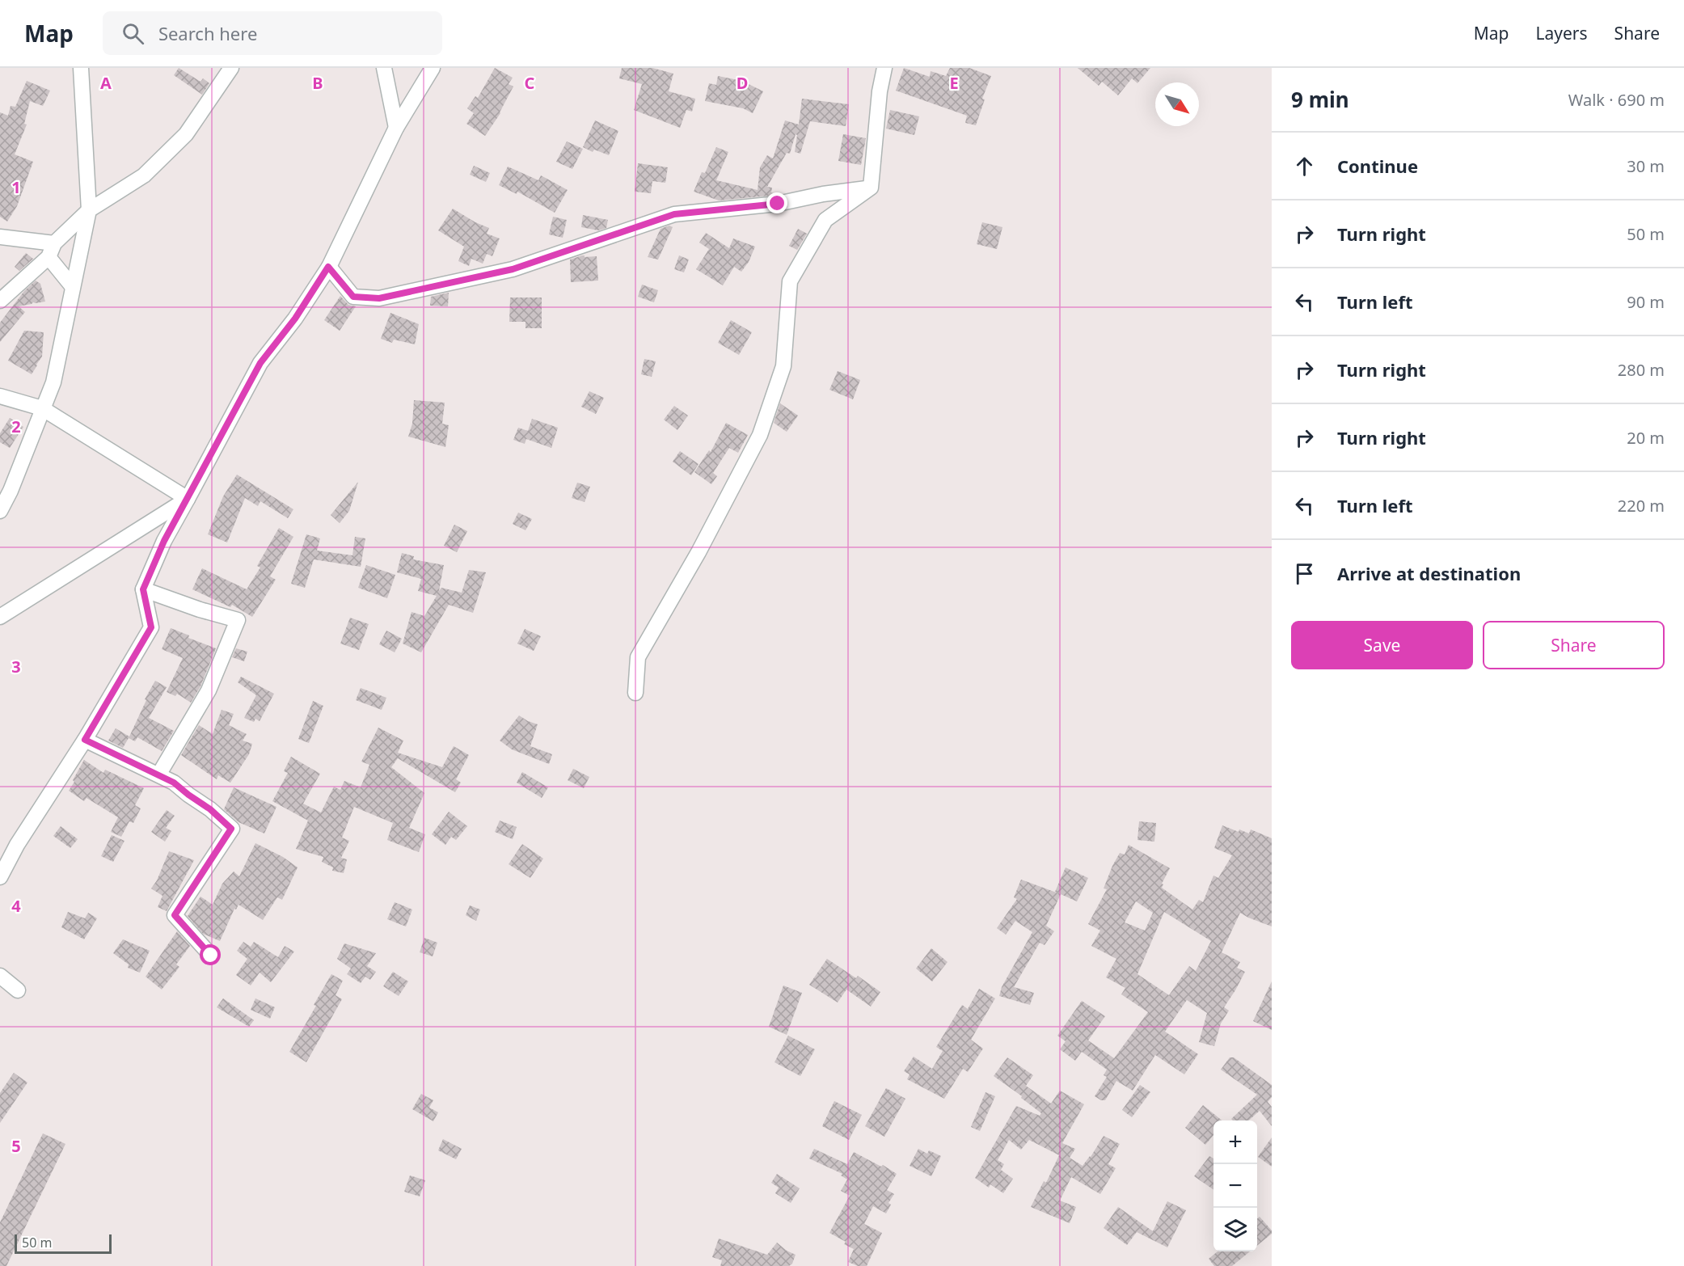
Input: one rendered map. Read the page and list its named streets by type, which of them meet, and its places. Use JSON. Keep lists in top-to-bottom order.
{
  "scale_bar": "50 m",
  "north": "bottom right",
  "page": {
    "header": "Map",
    "search": "Search here",
    "nav": ["Map", "Layers", "Share"],
    "heading": ["9 min", "Walk · 690 m"],
    "list": [
      ["Continue", "30 m"],
      ["Turn right", "50 m"],
      ["Turn left", "90 m"],
      ["Turn right", "280 m"],
      ["Turn right", "20 m"],
      ["Turn left", "220 m"],
      "Arrive at destination"
    ],
    "buttons": ["Save", "Share"],
    "map_buttons": ["+", "−"],
    "scale": "50 m"
  },
  "grid": {
    "columns": [
      "A",
      "B",
      "C",
      "D",
      "E"
    ],
    "rows": [
      "1",
      "2",
      "3",
      "4",
      "5"
    ]
  }
}
